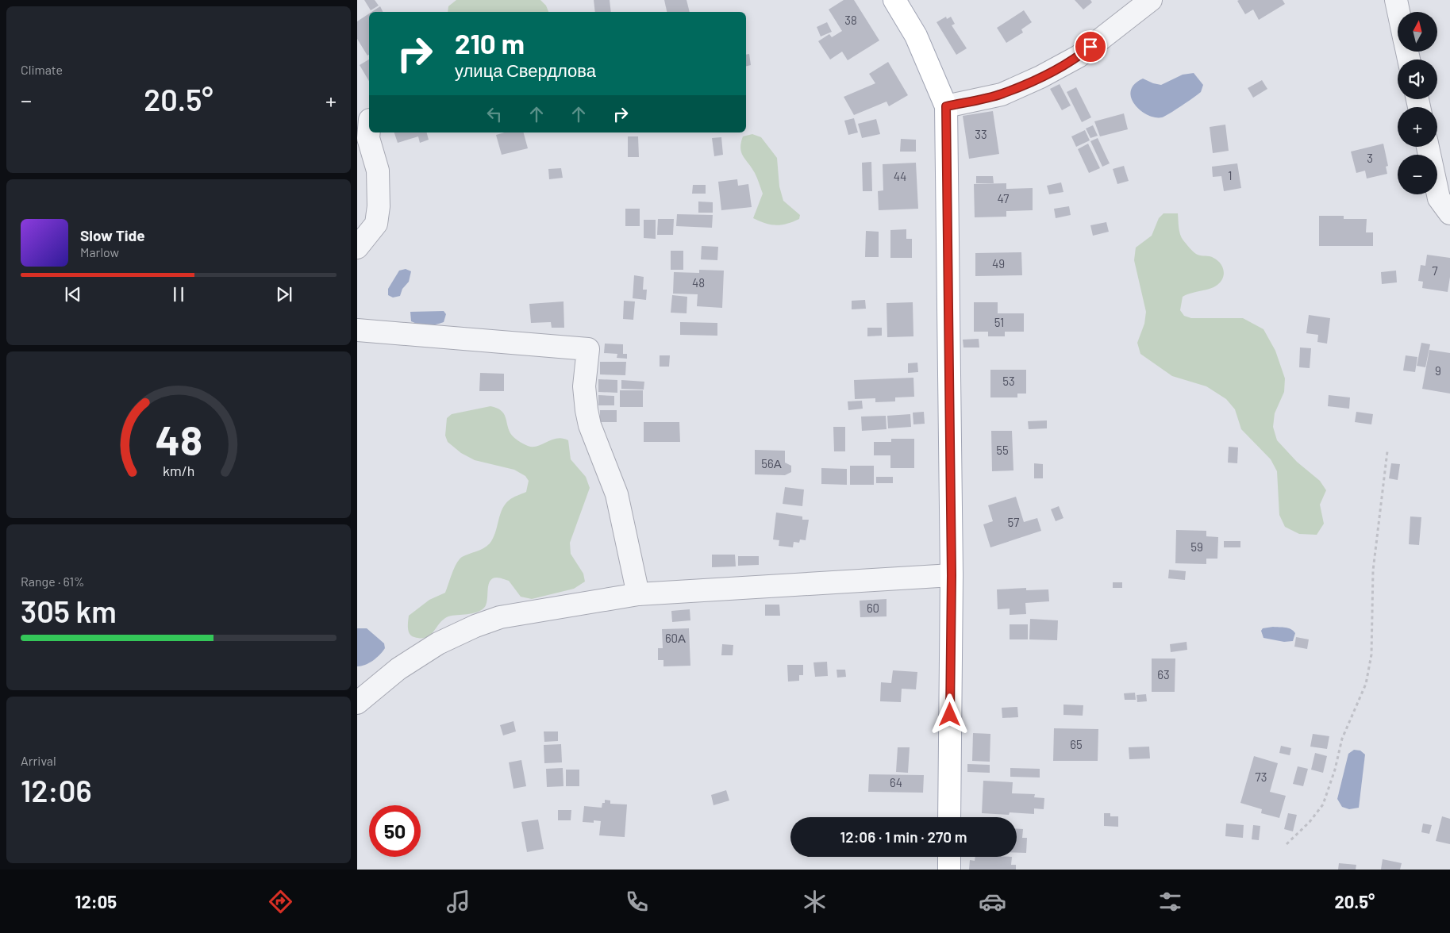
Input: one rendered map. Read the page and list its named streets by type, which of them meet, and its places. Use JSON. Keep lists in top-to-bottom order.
{
  "house_numbers": [
    "38",
    "33",
    "3",
    "1",
    "44",
    "47",
    "49",
    "7",
    "48",
    "51",
    "9",
    "53",
    "55",
    "56А",
    "57",
    "59",
    "60",
    "60А",
    "63",
    "65",
    "73",
    "64"
  ],
  "north": "top",
  "page": {
    "tile": [
      "Climate",
      ["Range · 61%", "305 km"],
      ["Arrival", "12:06"]
    ],
    "map_buttons": ["+", "−"],
    "turn": ["210 m", "улица Свердлова"],
    "heat": ["−", "20.5°", "+"],
    "song": ["Slow Tide", "Marlow"],
    "limit": "50",
    "trip": "12:06 · 1 min · 270 m",
    "tabs": ["12:05", "20.5°"],
    "gauge": ["48", "km/h"]
  }
}
